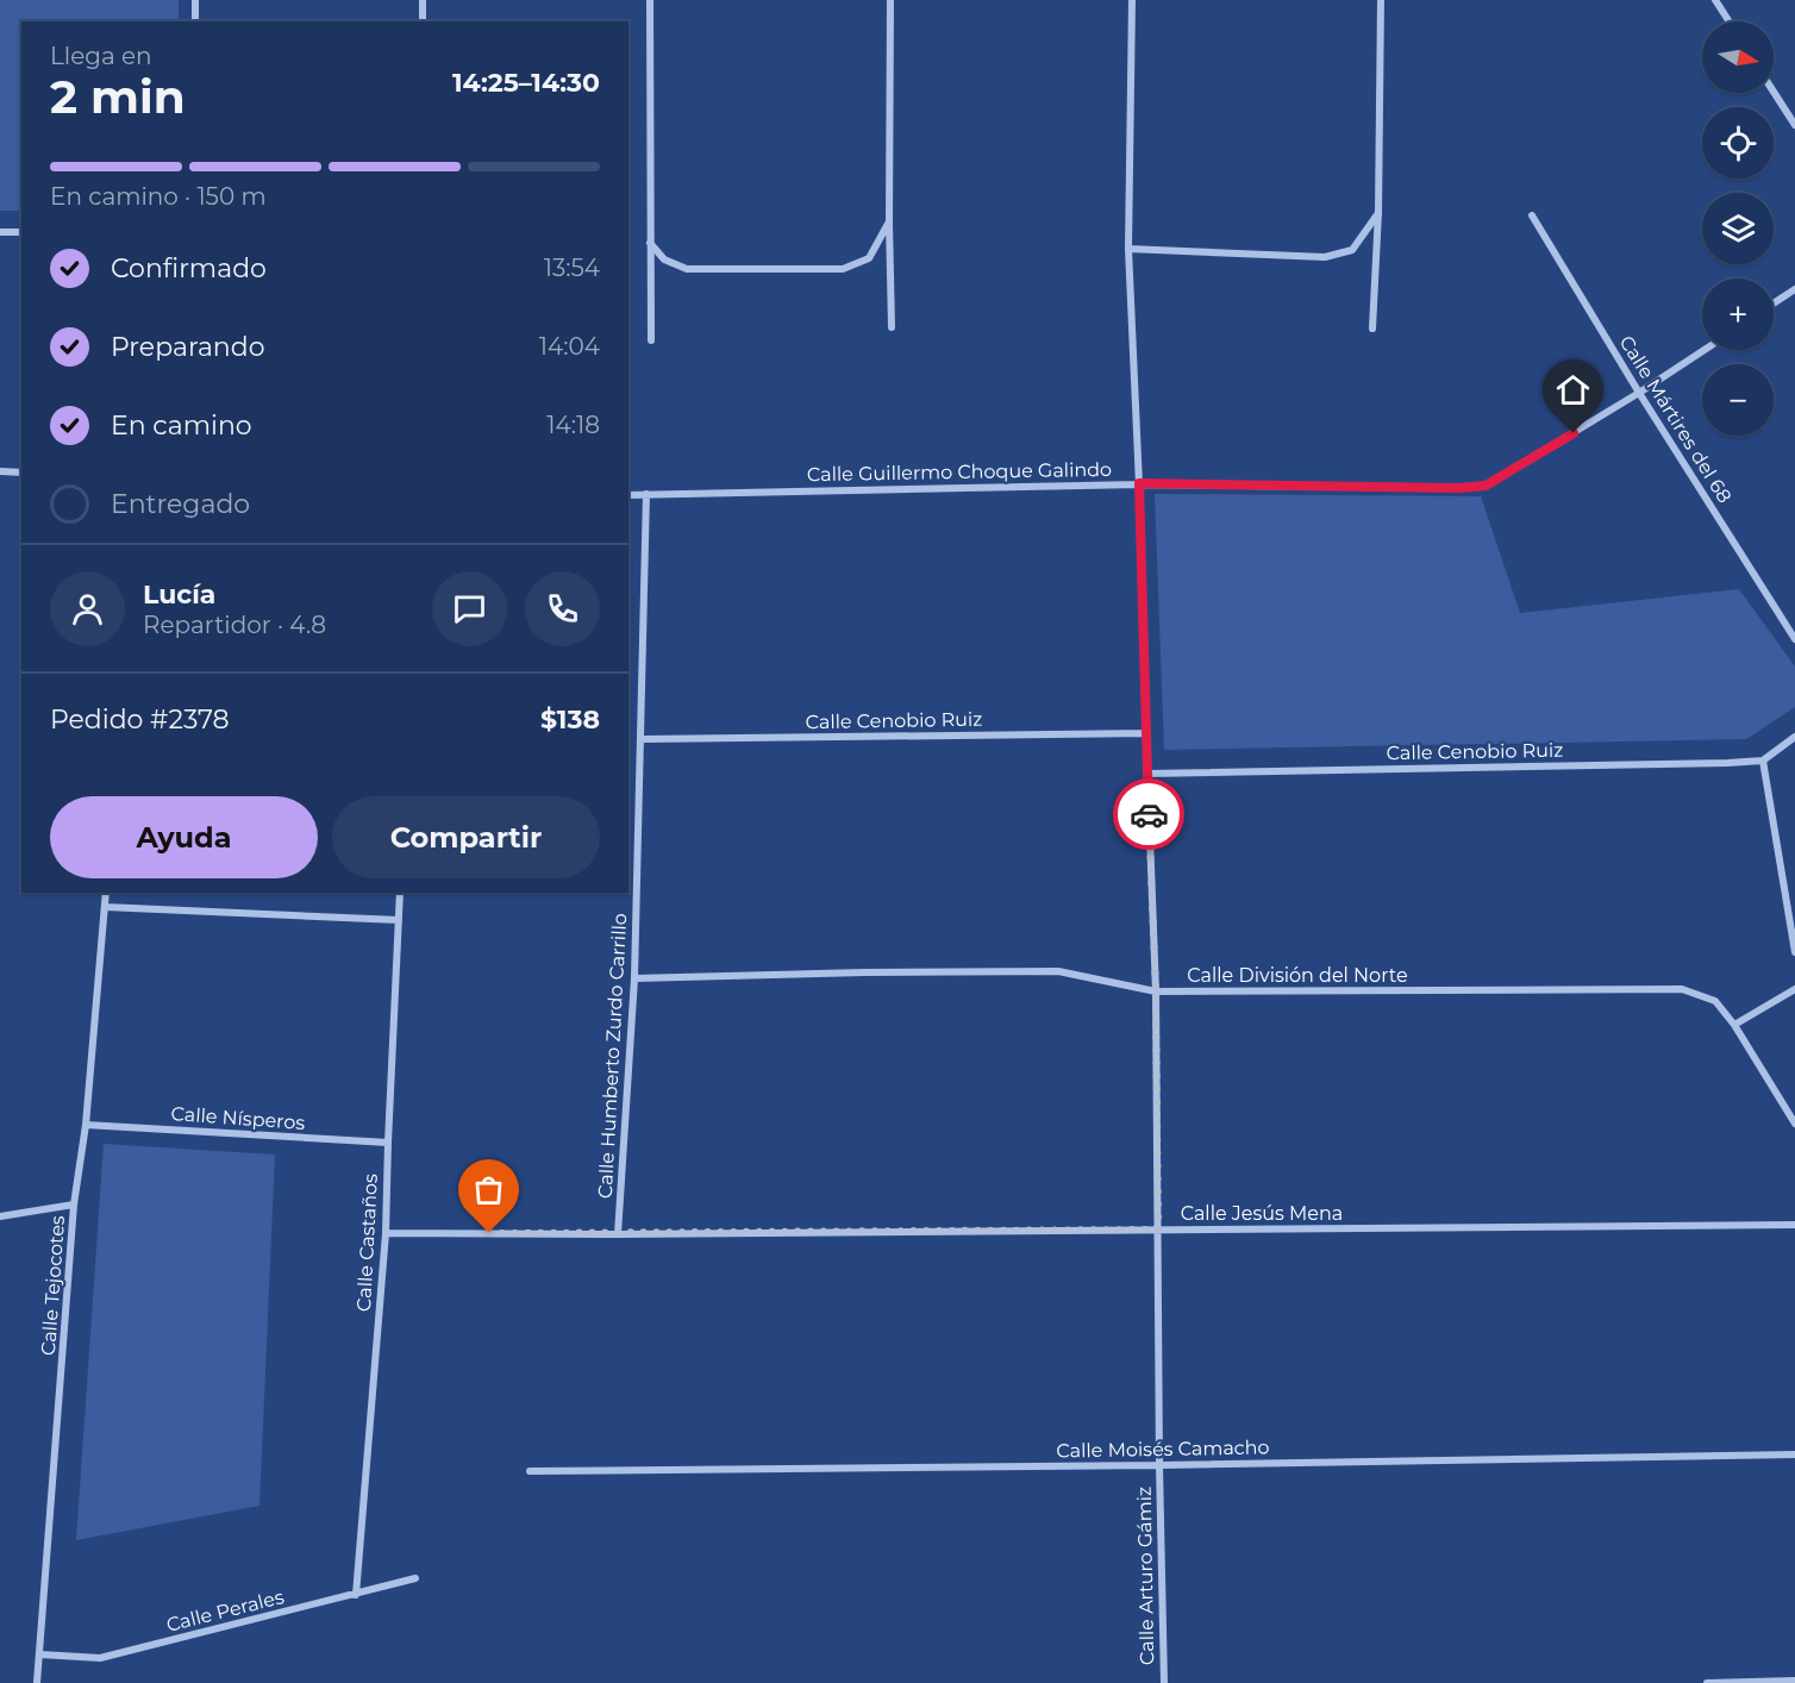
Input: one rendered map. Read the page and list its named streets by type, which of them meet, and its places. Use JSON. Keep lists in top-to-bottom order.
{
  "streets": {
    "street": [
      "Calle Mártires del 68",
      "Calle Guillermo Choque Galindo",
      "Calle Cenobio Ruiz",
      "Calle División del Norte",
      "Calle Humberto Zurdo Carrillo",
      "Calle Nísperos",
      "Calle Jesús Mena",
      "Calle Castaños",
      "Calle Tejocotes",
      "Calle Moisés Camacho",
      "Calle Arturo Gámiz",
      "Calle Perales"
    ]
  },
  "crossings": [
    ["Calle Mártires del 68", "Calle Guillermo Choque Galindo"],
    ["Calle Guillermo Choque Galindo", "Calle Humberto Zurdo Carrillo"],
    ["Calle Guillermo Choque Galindo", "Calle Arturo Gámiz"],
    ["Calle Cenobio Ruiz", "Calle Humberto Zurdo Carrillo"],
    ["Calle Cenobio Ruiz", "Calle Arturo Gámiz"],
    ["Calle División del Norte", "Calle Humberto Zurdo Carrillo"],
    ["Calle División del Norte", "Calle Arturo Gámiz"],
    ["Calle Humberto Zurdo Carrillo", "Calle Jesús Mena"],
    ["Calle Nísperos", "Calle Castaños"],
    ["Calle Nísperos", "Calle Tejocotes"],
    ["Calle Jesús Mena", "Calle Castaños"],
    ["Calle Jesús Mena", "Calle Arturo Gámiz"],
    ["Calle Castaños", "Calle Perales"],
    ["Calle Tejocotes", "Calle Perales"],
    ["Calle Moisés Camacho", "Calle Arturo Gámiz"]
  ],
  "north": "right",
  "page": {
    "map_buttons": ["+", "−"],
    "heading": ["2 min", "Llega en", "14:25–14:30"],
    "panel": [
      "Lucía",
      "Repartidor · 4.8",
      "Pedido #2378",
      "$138"
    ],
    "bar": "En camino · 150 m",
    "list": [
      ["Confirmado", "13:54"],
      ["Preparando", "14:04"],
      ["En camino", "14:18"],
      "Entregado"
    ],
    "buttons": ["Ayuda", "Compartir"]
  }
}
